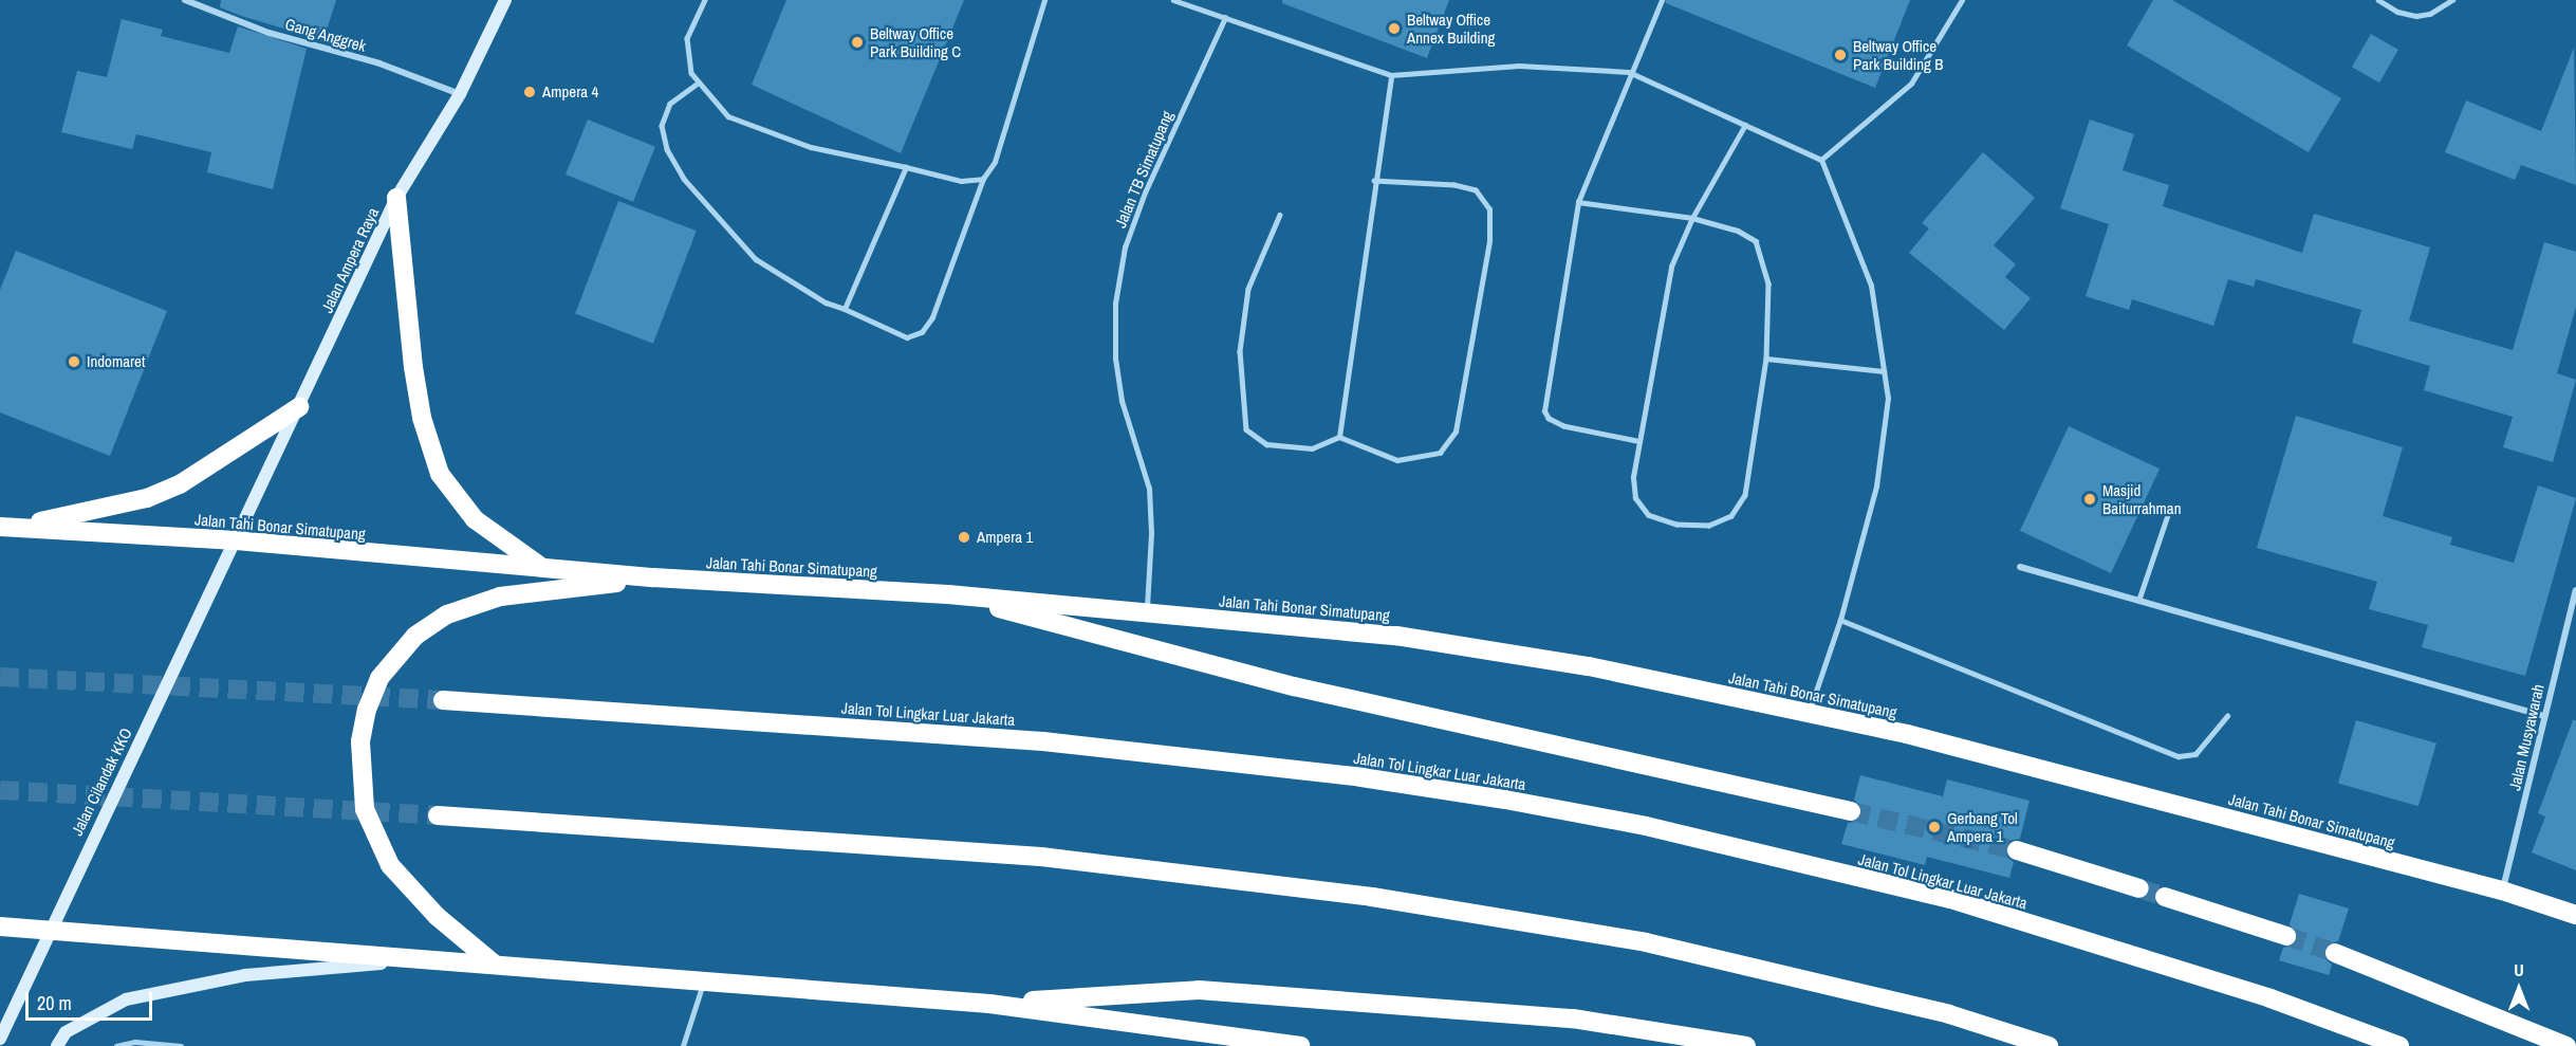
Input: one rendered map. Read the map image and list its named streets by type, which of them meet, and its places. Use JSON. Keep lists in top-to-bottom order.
{
  "streets": {
    "highway": ["Jalan Tahi Bonar Simatupang", "Jalan Tol Lingkar Luar Jakarta"],
    "street": [
      "Gang Anggrek",
      "Jalan Ampera Raya",
      "Jalan Musyawarah",
      "Jalan Cilandak KKO"
    ],
    "lane": ["Jalan TB Simatupang"]
  },
  "crossings": [
    ["Gang Anggrek", "Jalan Ampera Raya"],
    ["Jalan TB Simatupang", "Jalan Tahi Bonar Simatupang"],
    ["Jalan Ampera Raya", "Jalan Tahi Bonar Simatupang"],
    ["Jalan Ampera Raya", "Jalan Cilandak KKO"],
    ["Jalan Tahi Bonar Simatupang", "Jalan Musyawarah"],
    ["Jalan Tahi Bonar Simatupang", "Jalan Cilandak KKO"]
  ],
  "places": [
    "Beltway Office Annex Building",
    "Beltway Office Park Building C",
    "Beltway Office Park Building B",
    "Ampera 4",
    "Indomaret",
    "Masjid Baiturrahman",
    "Ampera 1",
    "Gerbang Tol Ampera 1"
  ],
  "scale_bar": "20 m",
  "north": "top"
}
